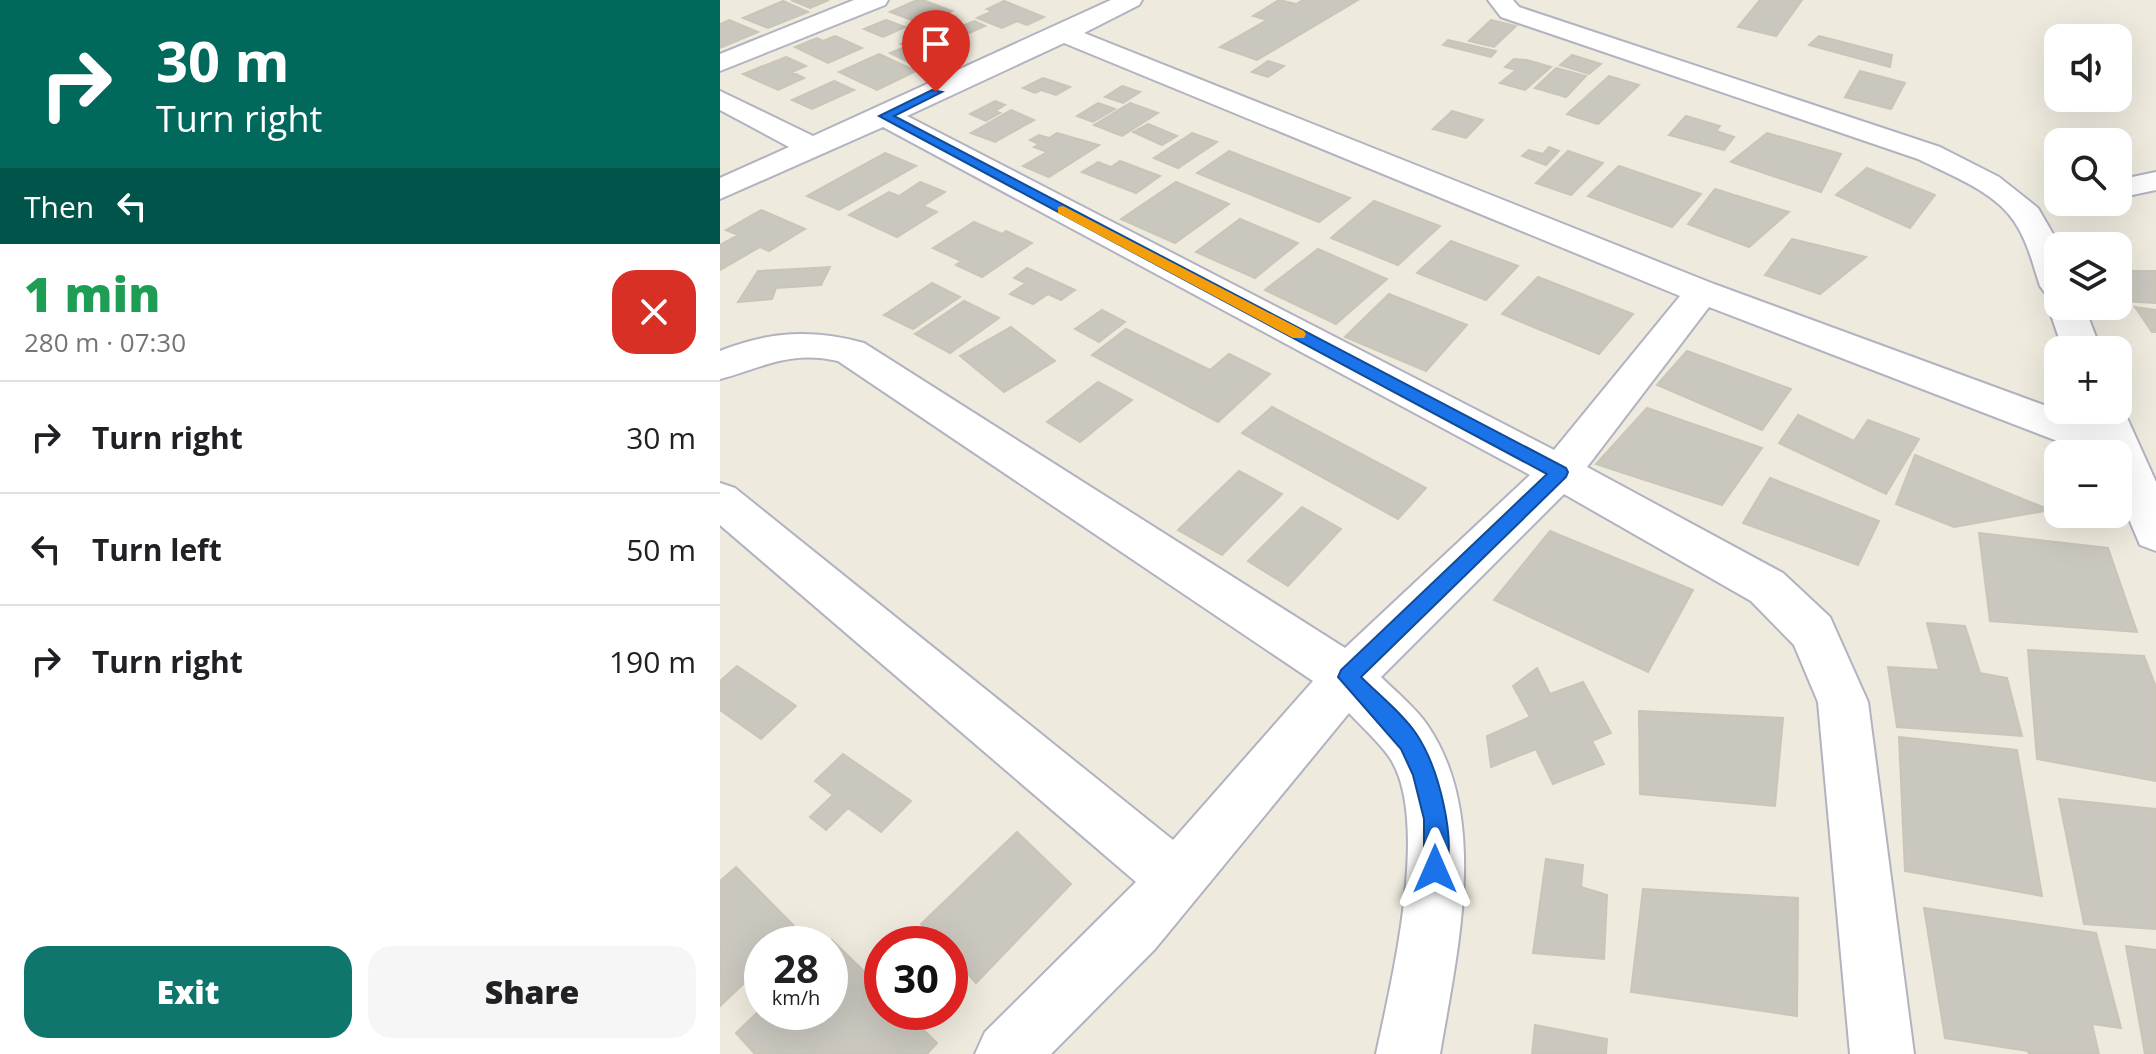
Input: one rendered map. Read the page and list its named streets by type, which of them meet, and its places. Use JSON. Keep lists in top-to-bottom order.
{
  "page": {
    "turn": ["30 m", "Turn right"],
    "map_buttons": ["+", "−"],
    "then": "Then",
    "heading": ["1 min", "280 m · 07:30"],
    "list": [
      {
        "name": "Turn right",
        "value": "30 m"
      },
      {
        "name": "Turn left",
        "value": "50 m"
      },
      {
        "name": "Turn right",
        "value": "190 m"
      }
    ],
    "speed": "28 km/h",
    "limit": "30",
    "buttons": ["Exit", "Share"]
  }
}
